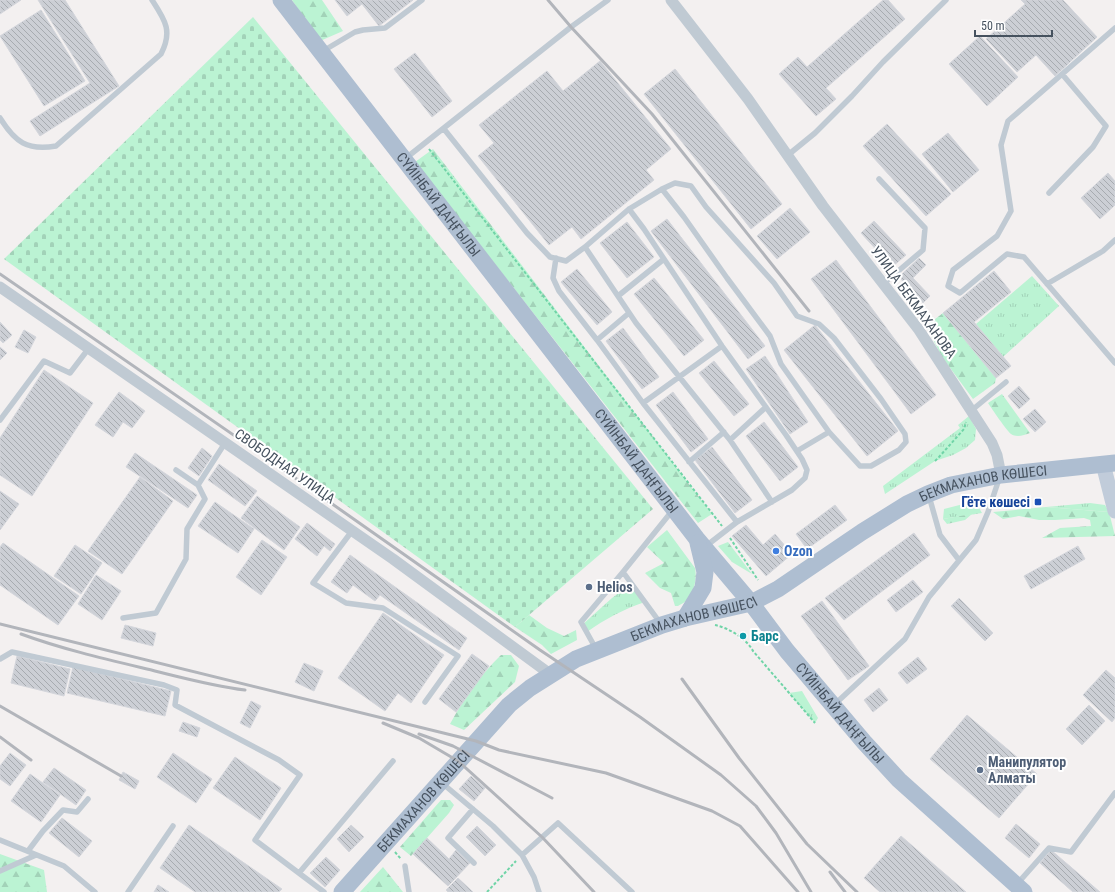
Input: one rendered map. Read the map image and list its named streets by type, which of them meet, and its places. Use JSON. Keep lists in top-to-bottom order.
{
  "streets": {
    "main road": ["СҮЙІНБАЙ ДАҢҒЫЛЫ", "БЕКМАХАНОВ КӨШЕСІ"],
    "street": ["УЛИЦА БЕКМАХАНОВА", "СВОБОДНАЯ УЛИЦА"]
  },
  "crossings": [
    ["СҮЙІНБАЙ ДАҢҒЫЛЫ", "БЕКМАХАНОВ КӨШЕСІ"],
    ["УЛИЦА БЕКМАХАНОВА", "БЕКМАХАНОВ КӨШЕСІ"],
    ["СВОБОДНАЯ УЛИЦА", "БЕКМАХАНОВ КӨШЕСІ"]
  ],
  "places": {
    "transit": ["Гёте көшесі"],
    "other": [
      "Ozon",
      "Helios",
      "Барс",
      "Манипулятор Алматы"
    ]
  },
  "scale_bar": "50 m"
}
